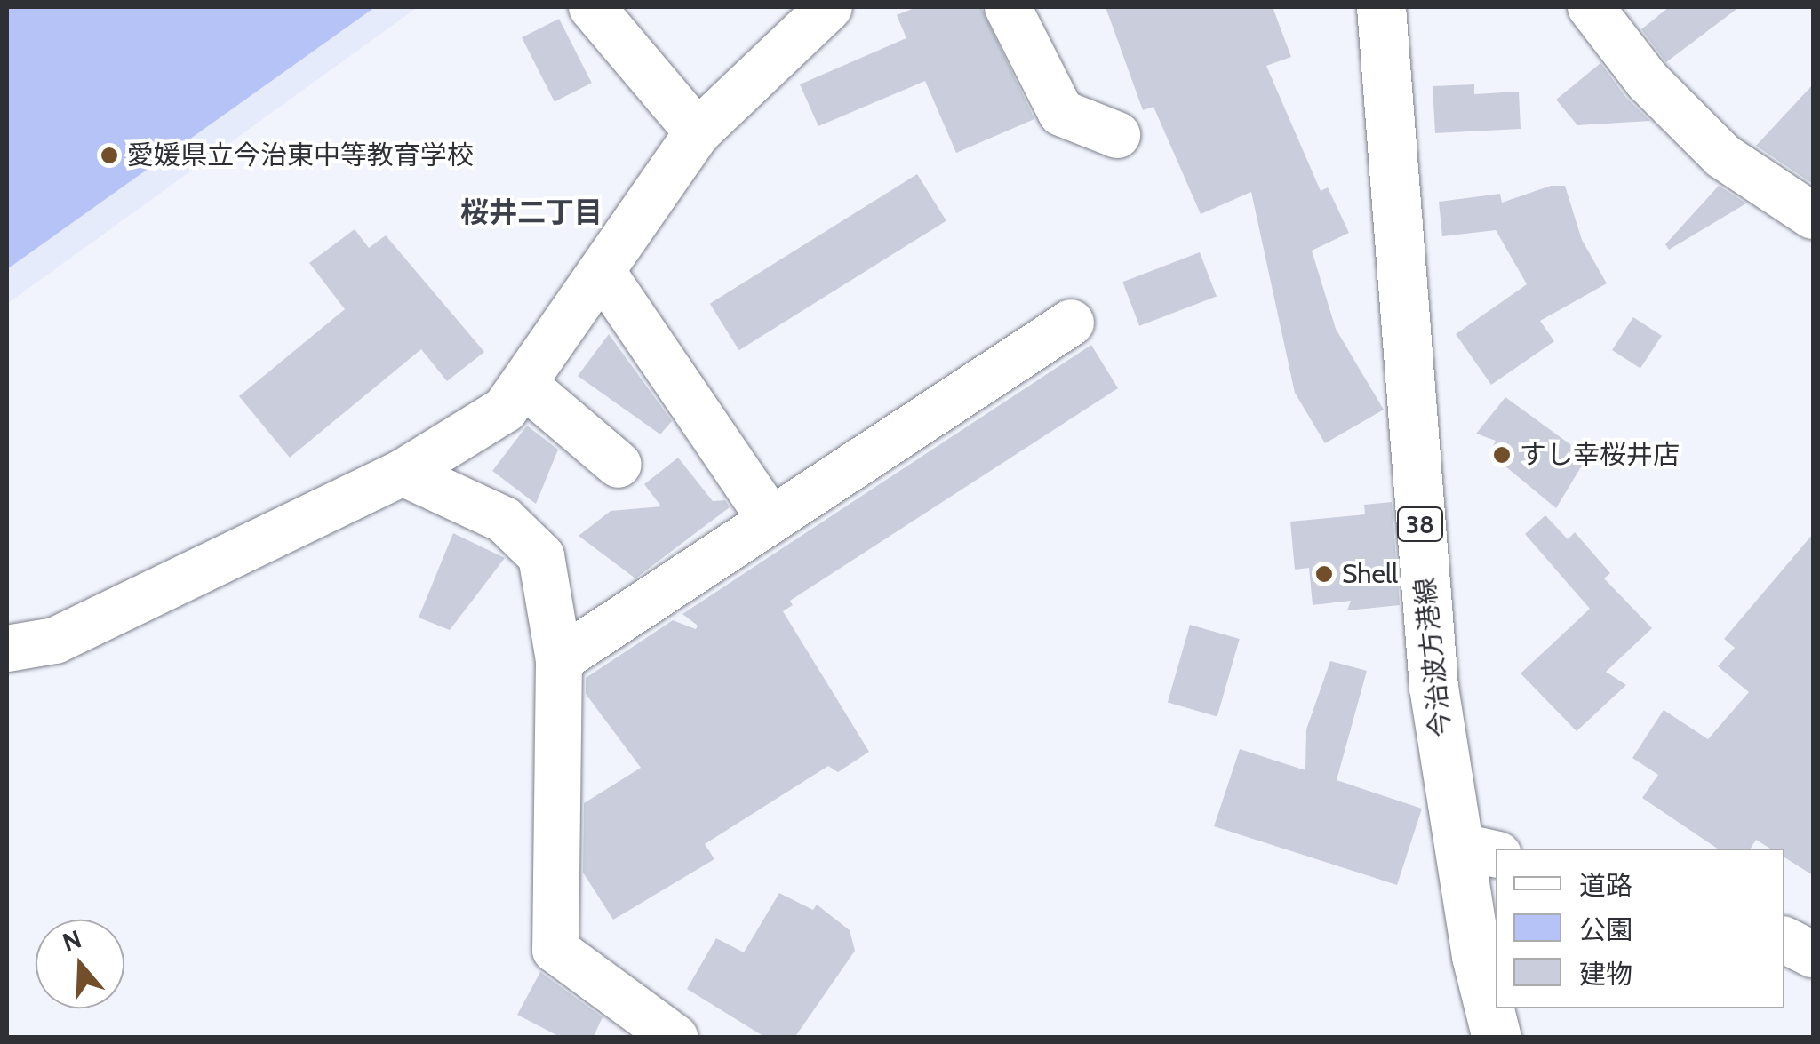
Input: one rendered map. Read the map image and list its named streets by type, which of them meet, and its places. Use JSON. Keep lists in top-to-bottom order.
{
  "streets": {
    "main road": ["38", "今治波方港線"]
  },
  "districts": ["桜井二丁目"],
  "places": ["愛媛県立今治東中等教育学校", "すし幸桜井店", "Shell"],
  "legend": ["道路", "公園", "建物"],
  "north": "top"
}
